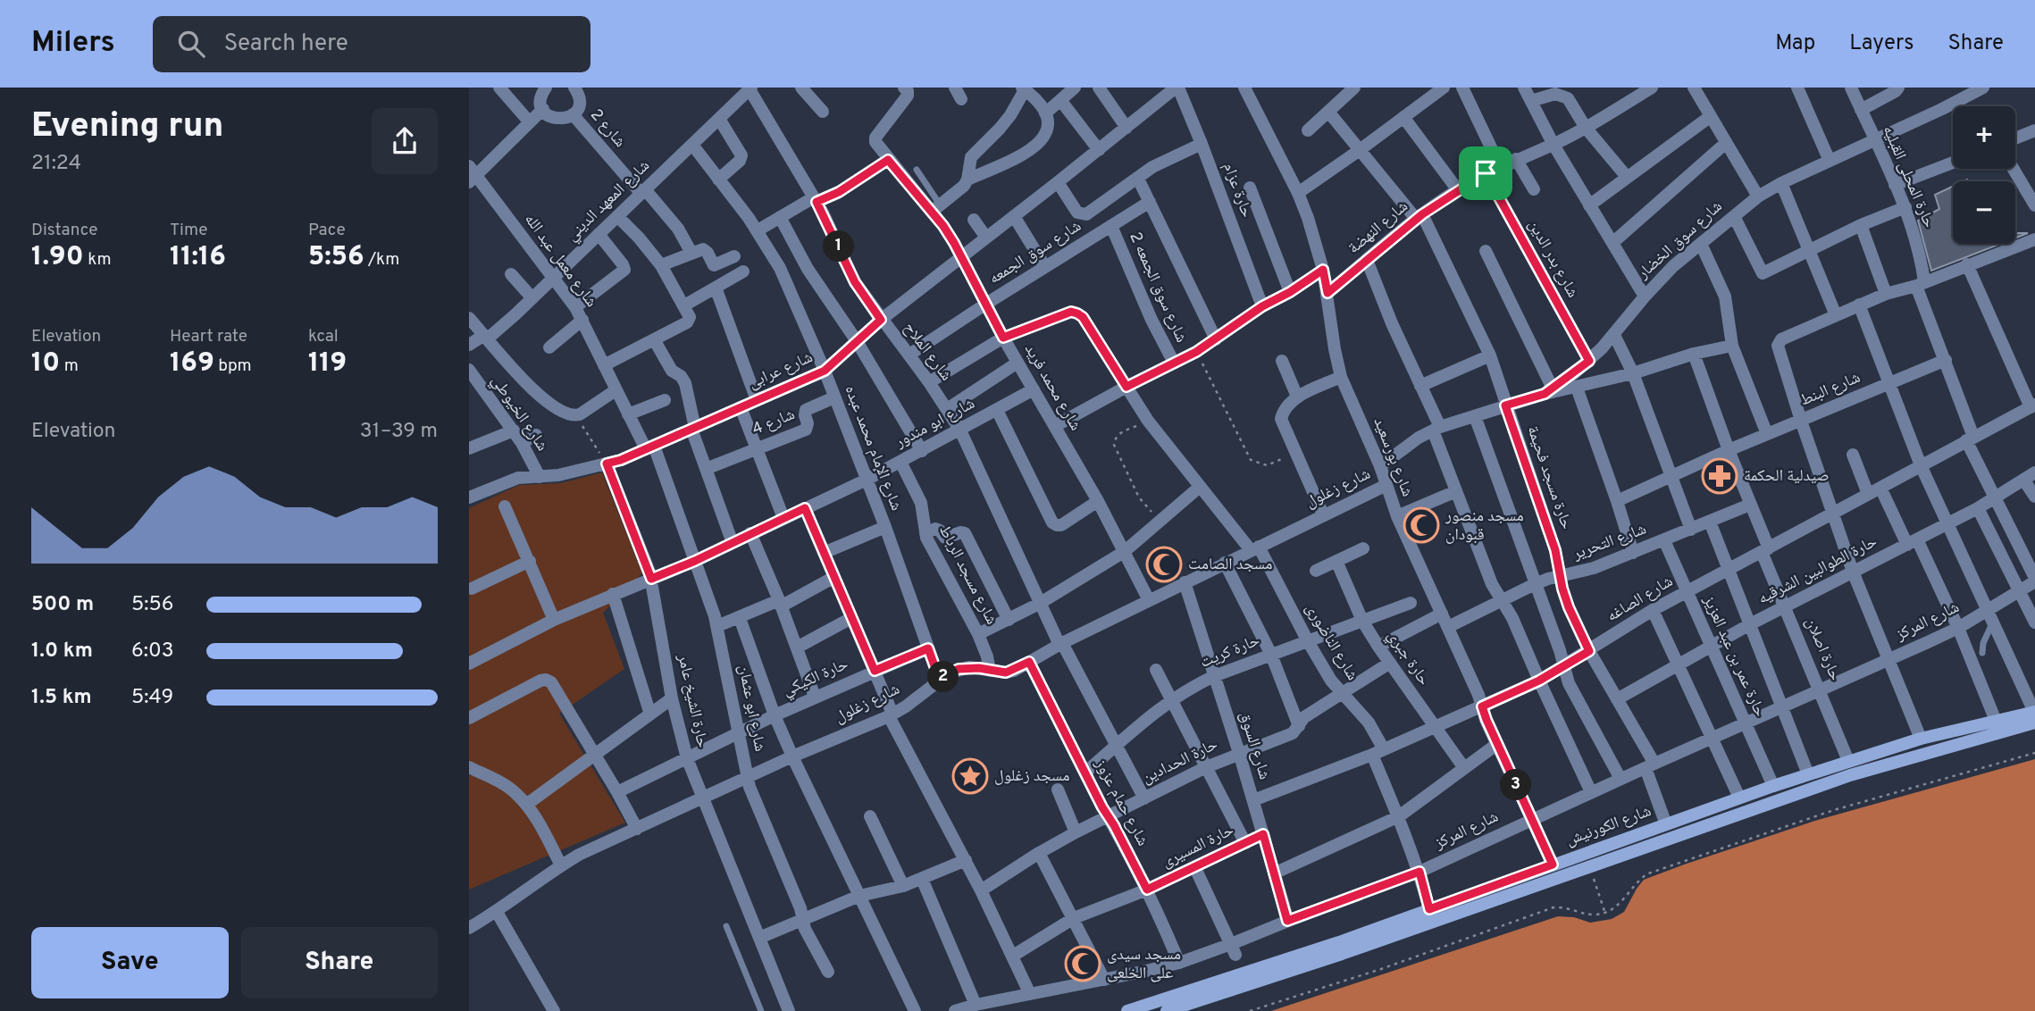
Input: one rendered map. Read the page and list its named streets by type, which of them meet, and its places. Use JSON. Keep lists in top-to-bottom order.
{
  "streets": {
    "main road": ["شارع الكورنيش"],
    "street": [
      "شارع 2",
      "حارة المحلى القبليه",
      "حارة عزام",
      "شارع المعهد الديني",
      "شارع النهضة",
      "شارع سوق الخضار",
      "شارع سوق الجمعه",
      "شارع بدر الدين",
      "شارع معمل عبد الله",
      "شارع سوق الجمعه 2",
      "شارع الملاح",
      "شارع عرابى",
      "شارع محمد فريد",
      "شارع البنط",
      "شارع الخيوطي",
      "شارع 4",
      "شارع ابو مندور",
      "شارع الإمام محمد عبده",
      "شارع بورسعيد",
      "حارة مسجد فحيمة",
      "شارع زغلول",
      "شارع التحرير",
      "حارة الطوالبين الشرقيه",
      "شارع مسجد الرباط",
      "شارع الصاغه",
      "شارع المركز",
      "شارع الناضورى",
      "حارة اصلان",
      "حارة كريت",
      "حارة عمر بن عبد العزيز",
      "حارة جبري",
      "حارة الكيكي",
      "حارة الشيخ عامر",
      "شارع ابو عثمان",
      "شارع السوق",
      "حارة الحدادين",
      "شارع حمام عزوز",
      "حارة المسيرى"
    ]
  },
  "crossings": [
    ["شارع 2", "شارع المعهد الديني"],
    ["حارة المحلى القبليه", "شارع سوق الخضار"],
    ["حارة المحلى القبليه", "شارع البنط"],
    ["حارة المحلى القبليه", "حارة الطوالبين الشرقيه"],
    ["حارة المحلى القبليه", "شارع الصاغه"],
    ["حارة المحلى القبليه", "شارع المركز"],
    ["حارة عزام", "شارع عرابى"],
    ["شارع المعهد الديني", "شارع معمل عبد الله"],
    ["شارع المعهد الديني", "شارع الملاح"],
    ["شارع المعهد الديني", "شارع الإمام محمد عبده"],
    ["شارع النهضة", "شارع بدر الدين"],
    ["شارع النهضة", "شارع بورسعيد"],
    ["شارع النهضة", "حارة مسجد فحيمة"],
    ["شارع سوق الخضار", "شارع بدر الدين"],
    ["شارع سوق الجمعه", "شارع سوق الجمعه 2"],
    ["شارع سوق الجمعه", "شارع الملاح"],
    ["شارع سوق الجمعه", "شارع محمد فريد"],
    ["شارع معمل عبد الله", "شارع عرابى"],
    ["شارع معمل عبد الله", "شارع ابو عثمان"],
    ["شارع الملاح", "شارع عرابى"],
    ["شارع الملاح", "شارع ابو مندور"],
    ["شارع الملاح", "شارع زغلول"],
    ["شارع الملاح", "حارة كريت"],
    ["شارع الملاح", "حارة الحدادين"],
    ["شارع عرابى", "شارع محمد فريد"],
    ["شارع عرابى", "شارع الخيوطي"],
    ["شارع عرابى", "شارع الإمام محمد عبده"],
    ["شارع عرابى", "حارة الشيخ عامر"],
    ["شارع عرابى", "شارع ابو عثمان"],
    ["شارع محمد فريد", "شارع ابو مندور"],
    ["شارع محمد فريد", "شارع زغلول"],
    ["شارع البنط", "حارة اصلان"],
    ["شارع 4", "شارع الإمام محمد عبده"],
    ["شارع ابو مندور", "شارع الإمام محمد عبده"],
    ["شارع ابو مندور", "شارع مسجد الرباط"],
    ["شارع ابو مندور", "حارة الشيخ عامر"],
    ["شارع ابو مندور", "شارع ابو عثمان"],
    ["شارع الإمام محمد عبده", "شارع زغلول"],
    ["شارع الإمام محمد عبده", "حارة الكيكي"],
    ["شارع بورسعيد", "شارع زغلول"],
    ["شارع بورسعيد", "شارع التحرير"],
    ["شارع بورسعيد", "شارع الصاغه"],
    ["شارع بورسعيد", "شارع المركز"],
    ["شارع بورسعيد", "شارع الكورنيش"],
    ["حارة مسجد فحيمة", "شارع التحرير"],
    ["حارة مسجد فحيمة", "حارة الطوالبين الشرقيه"],
    ["حارة مسجد فحيمة", "شارع الصاغه"],
    ["حارة مسجد فحيمة", "شارع المركز"],
    ["حارة مسجد فحيمة", "شارع الكورنيش"],
    ["شارع زغلول", "شارع مسجد الرباط"],
    ["شارع زغلول", "شارع الناضورى"],
    ["شارع زغلول", "حارة الشيخ عامر"],
    ["شارع زغلول", "شارع ابو عثمان"],
    ["شارع زغلول", "شارع السوق"],
    ["شارع زغلول", "شارع حمام عزوز"],
    ["شارع التحرير", "حارة اصلان"],
    ["شارع التحرير", "حارة عمر بن عبد العزيز"],
    ["حارة الطوالبين الشرقيه", "حارة اصلان"],
    ["حارة الطوالبين الشرقيه", "حارة عمر بن عبد العزيز"],
    ["شارع الصاغه", "شارع الناضورى"],
    ["شارع الصاغه", "حارة اصلان"],
    ["شارع الصاغه", "حارة عمر بن عبد العزيز"],
    ["شارع الصاغه", "حارة جبري"],
    ["شارع الصاغه", "شارع السوق"],
    ["شارع المركز", "شارع الناضورى"],
    ["شارع المركز", "حارة اصلان"],
    ["شارع المركز", "حارة عمر بن عبد العزيز"],
    ["شارع المركز", "شارع السوق"],
    ["شارع المركز", "شارع حمام عزوز"],
    ["شارع الناضورى", "حارة كريت"],
    ["شارع الناضورى", "حارة الحدادين"],
    ["شارع الناضورى", "شارع الكورنيش"],
    ["حارة اصلان", "شارع الكورنيش"],
    ["حارة كريت", "حارة جبري"],
    ["حارة كريت", "شارع السوق"],
    ["حارة كريت", "شارع حمام عزوز"],
    ["حارة عمر بن عبد العزيز", "شارع الكورنيش"],
    ["حارة جبري", "حارة الحدادين"],
    ["حارة الكيكي", "حارة الشيخ عامر"],
    ["حارة الكيكي", "شارع ابو عثمان"],
    ["شارع السوق", "حارة الحدادين"],
    ["شارع السوق", "حارة المسيرى"],
    ["حارة الحدادين", "شارع حمام عزوز"],
    ["شارع حمام عزوز", "حارة المسيرى"]
  ],
  "places": {
    "pharmacy": ["صيدلية الحكمة"],
    "mosque": ["مسجد منصور قبودان", "مسجد الصامت", "مسجد سيدى على الخلعى"],
    "place": ["مسجد زغلول"]
  },
  "page": {
    "header": "Milers",
    "search": "Search here",
    "nav": ["Map", "Layers", "Share"],
    "heading": ["Evening run", "21:24"],
    "map_buttons": ["+", "−"],
    "stats": [
      ["Distance", "1.90 km"],
      ["Time", "11:16"],
      ["Pace", "5:56 /km"],
      ["Elevation", "10 m"],
      ["Heart rate", "169 bpm"],
      ["kcal", "119"]
    ],
    "pins": ["1", "2", "3"],
    "chart": ["Elevation", "31–39 m"],
    "list": [
      {
        "name": "500 m",
        "note": "5:56"
      },
      {
        "name": "1.0 km",
        "note": "6:03"
      },
      {
        "name": "1.5 km",
        "note": "5:49"
      }
    ],
    "buttons": ["Save", "Share"]
  }
}
